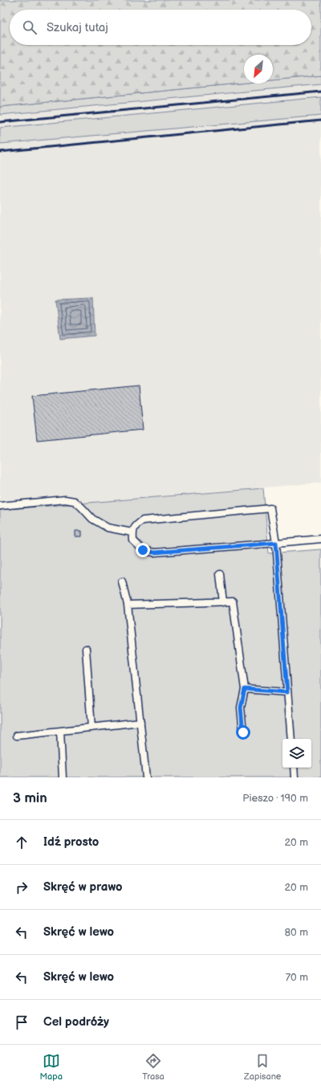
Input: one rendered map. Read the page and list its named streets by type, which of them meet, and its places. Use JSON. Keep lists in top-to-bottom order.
{
  "north": "bottom left",
  "page": {
    "search": "Szukaj tutaj",
    "heading": ["3 min", "Pieszo · 190 m"],
    "list": [
      ["Idź prosto", "20 m"],
      ["Skręć w prawo", "20 m"],
      ["Skręć w lewo", "80 m"],
      ["Skręć w lewo", "70 m"],
      "Cel podróży"
    ],
    "nav": ["Mapa", "Trasa", "Zapisane"]
  }
}
